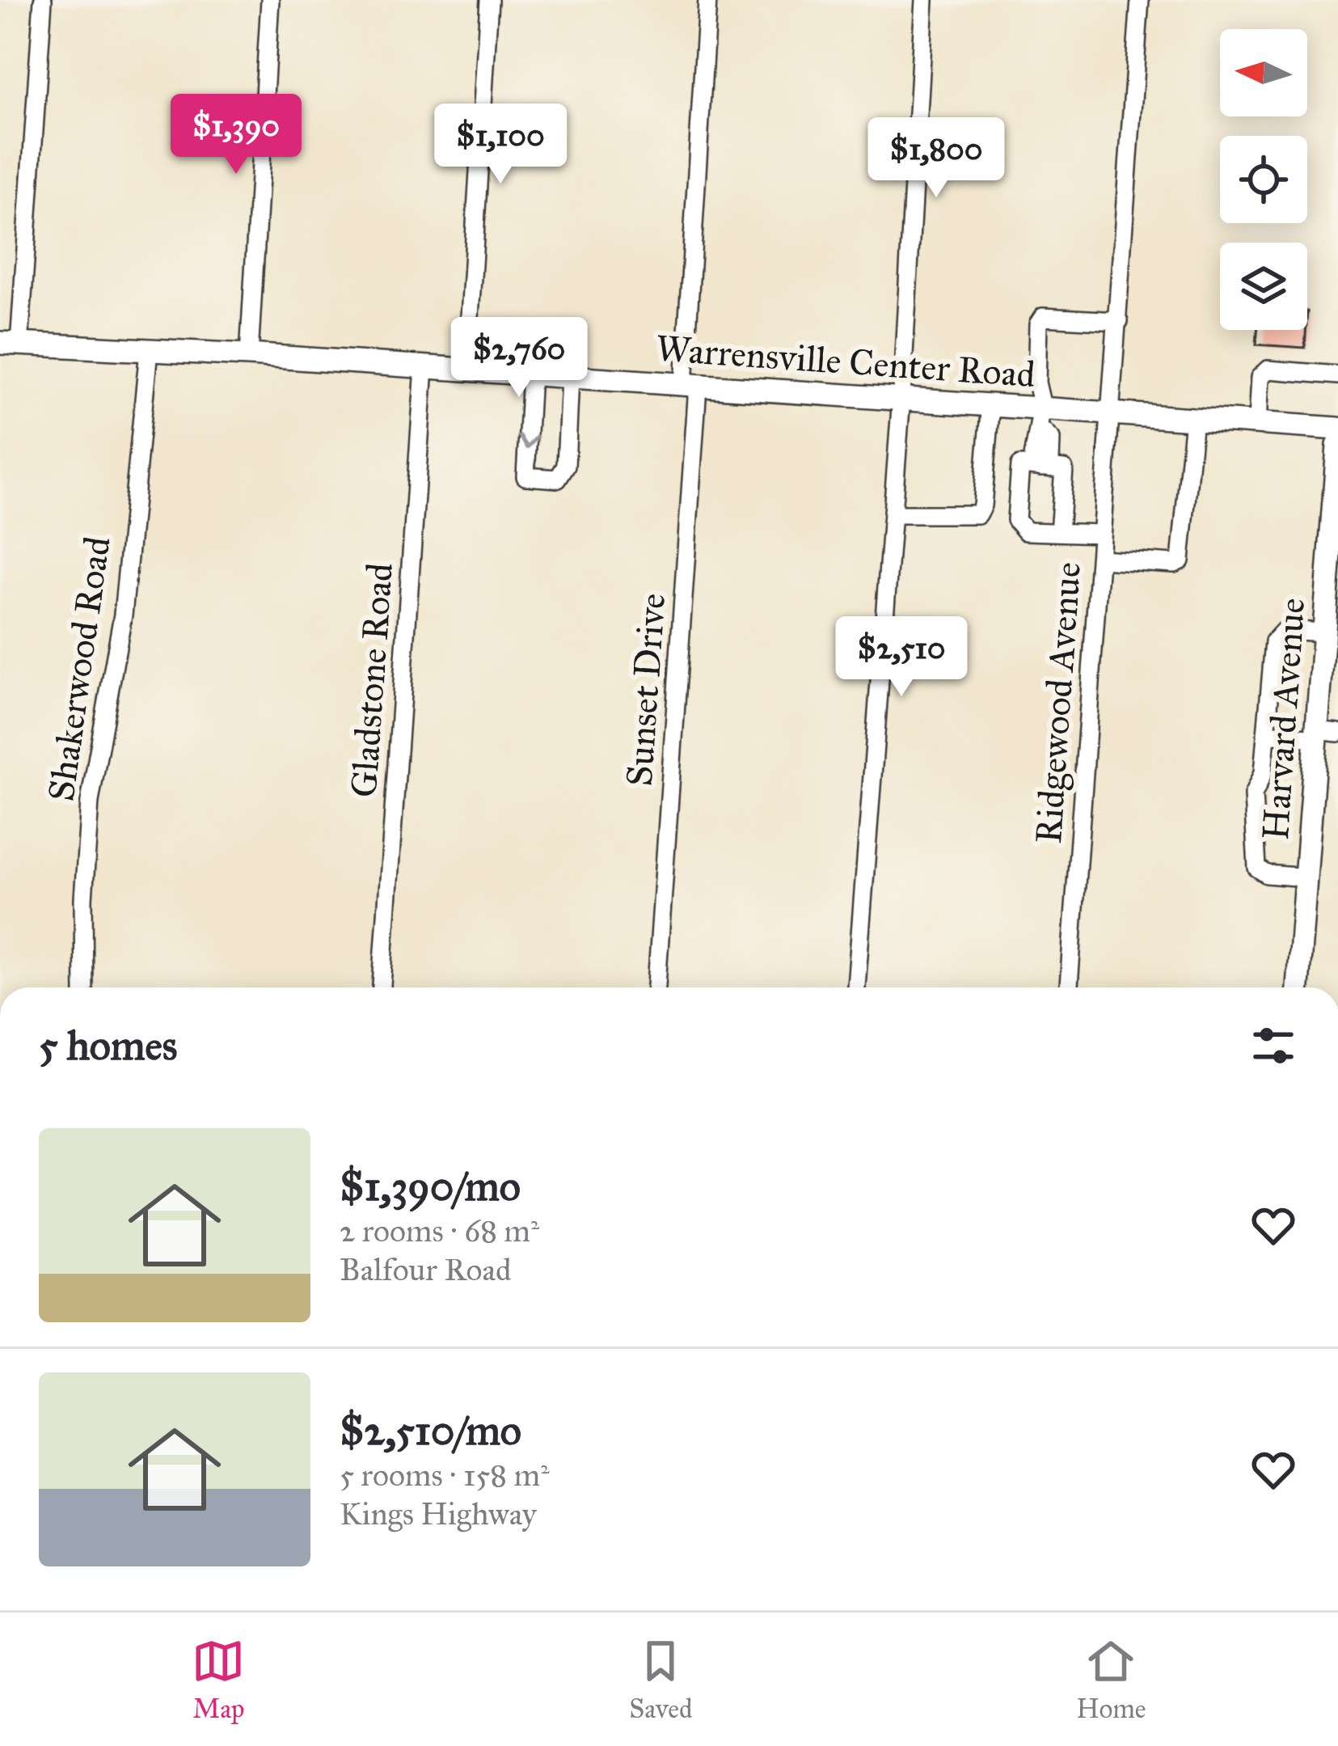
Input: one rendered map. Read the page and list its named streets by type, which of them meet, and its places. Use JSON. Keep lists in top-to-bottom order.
{
  "streets": {
    "main road": ["Warrensville Center Road", "Harvard Avenue"],
    "street": [
      "Shakerwood Road",
      "Gladstone Road",
      "Sunset Drive",
      "Ridgewood Avenue"
    ]
  },
  "crossings": [
    ["Warrensville Center Road", "Shakerwood Road"],
    ["Warrensville Center Road", "Gladstone Road"],
    ["Warrensville Center Road", "Sunset Drive"],
    ["Warrensville Center Road", "Ridgewood Avenue"]
  ],
  "north": "left",
  "page": {
    "price": [
      "$1,390",
      "$1,100",
      "$1,800",
      "$2,760",
      "$2,510"
    ],
    "heading": "5 homes",
    "list": [
      {
        "name": "$1,390/mo",
        "note": "2 rooms · 68 m² · Balfour Road"
      },
      {
        "name": "$2,510/mo",
        "note": "5 rooms · 158 m² · Kings Highway"
      }
    ],
    "tabs": ["Map", "Saved", "Home"]
  }
}
